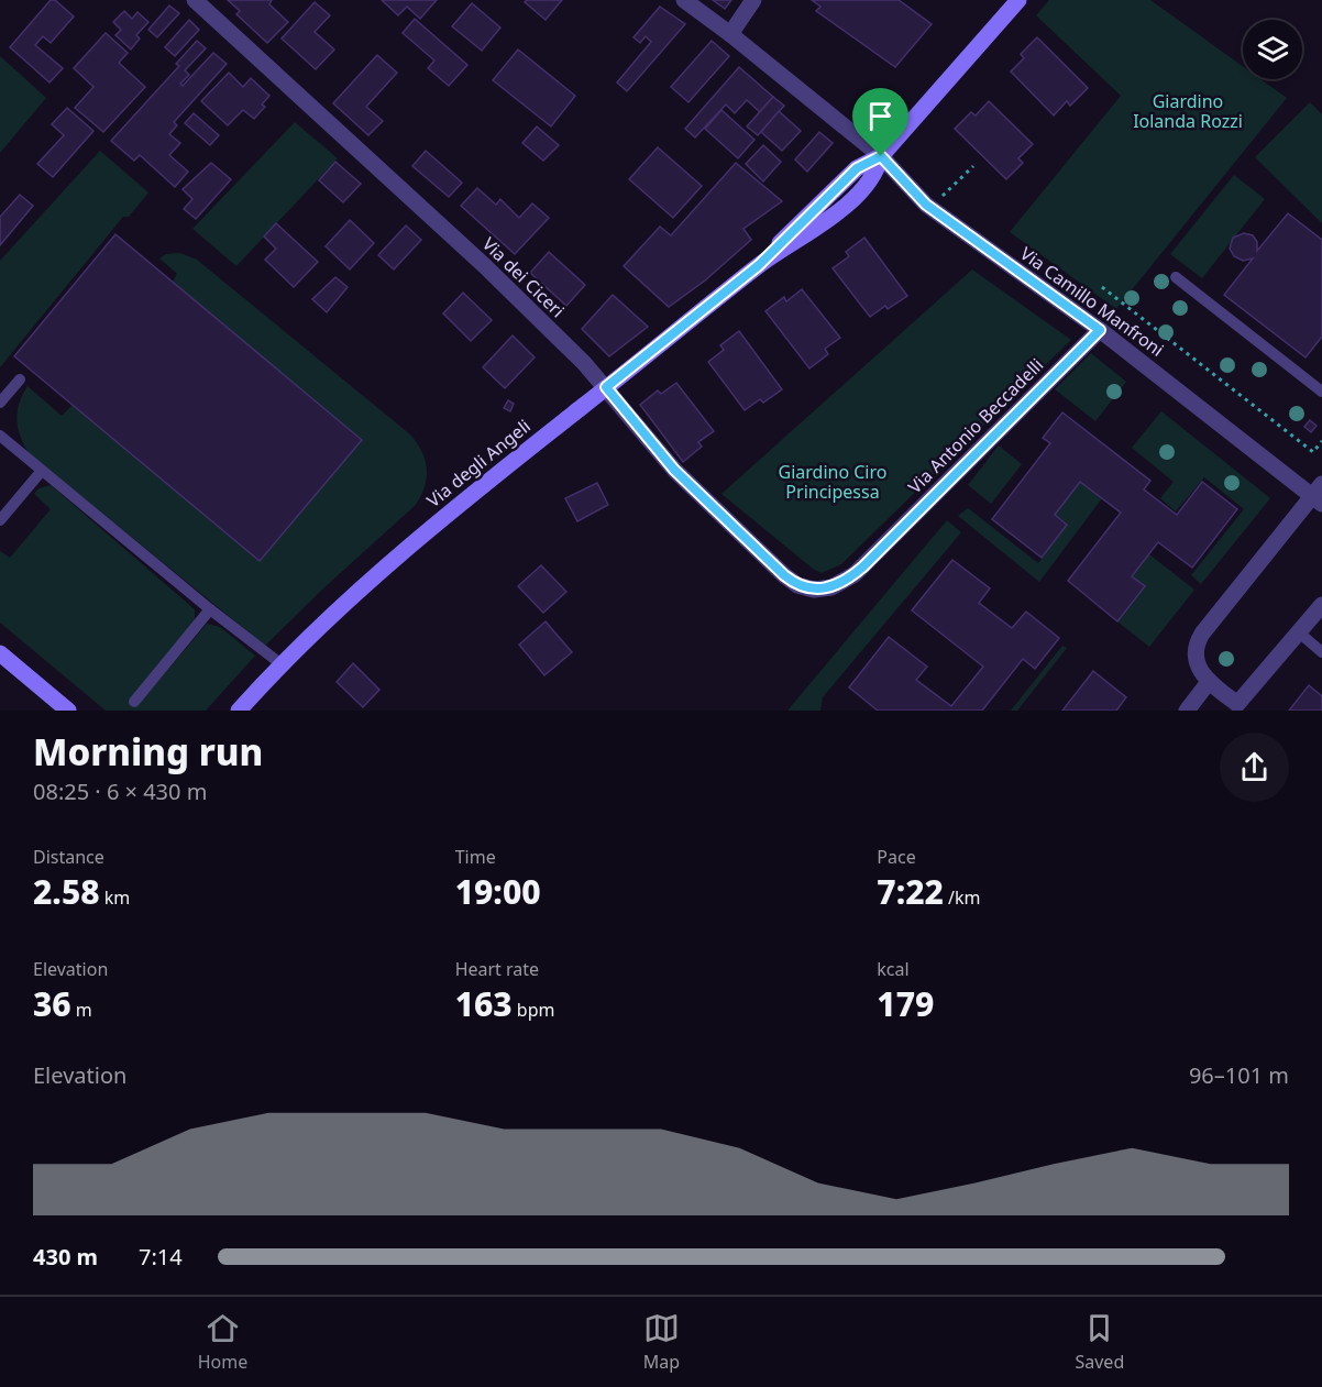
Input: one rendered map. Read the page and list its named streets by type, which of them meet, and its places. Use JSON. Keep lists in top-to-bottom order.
{
  "streets": {
    "street": [
      "Via dei Ciceri",
      "Via Camillo Manfroni",
      "Via Antonio Beccadelli",
      "Via degli Angeli"
    ]
  },
  "crossings": [
    ["Via dei Ciceri", "Via Antonio Beccadelli"],
    ["Via dei Ciceri", "Via degli Angeli"],
    ["Via Camillo Manfroni", "Via Antonio Beccadelli"],
    ["Via Camillo Manfroni", "Via degli Angeli"]
  ],
  "parks": ["Giardino Iolanda Rozzi", "Giardino Ciro Principessa"],
  "page": {
    "heading": ["Morning run", "08:25 · 6 × 430 m"],
    "stats": [
      ["Distance", "2.58 km"],
      ["Time", "19:00"],
      ["Pace", "7:22 /km"],
      ["Elevation", "36 m"],
      ["Heart rate", "163 bpm"],
      ["kcal", "179"]
    ],
    "chart": ["Elevation", "96–101 m"],
    "list": [
      {
        "name": "430 m",
        "note": "7:14"
      }
    ],
    "tabs": ["Home", "Map", "Saved"]
  }
}
